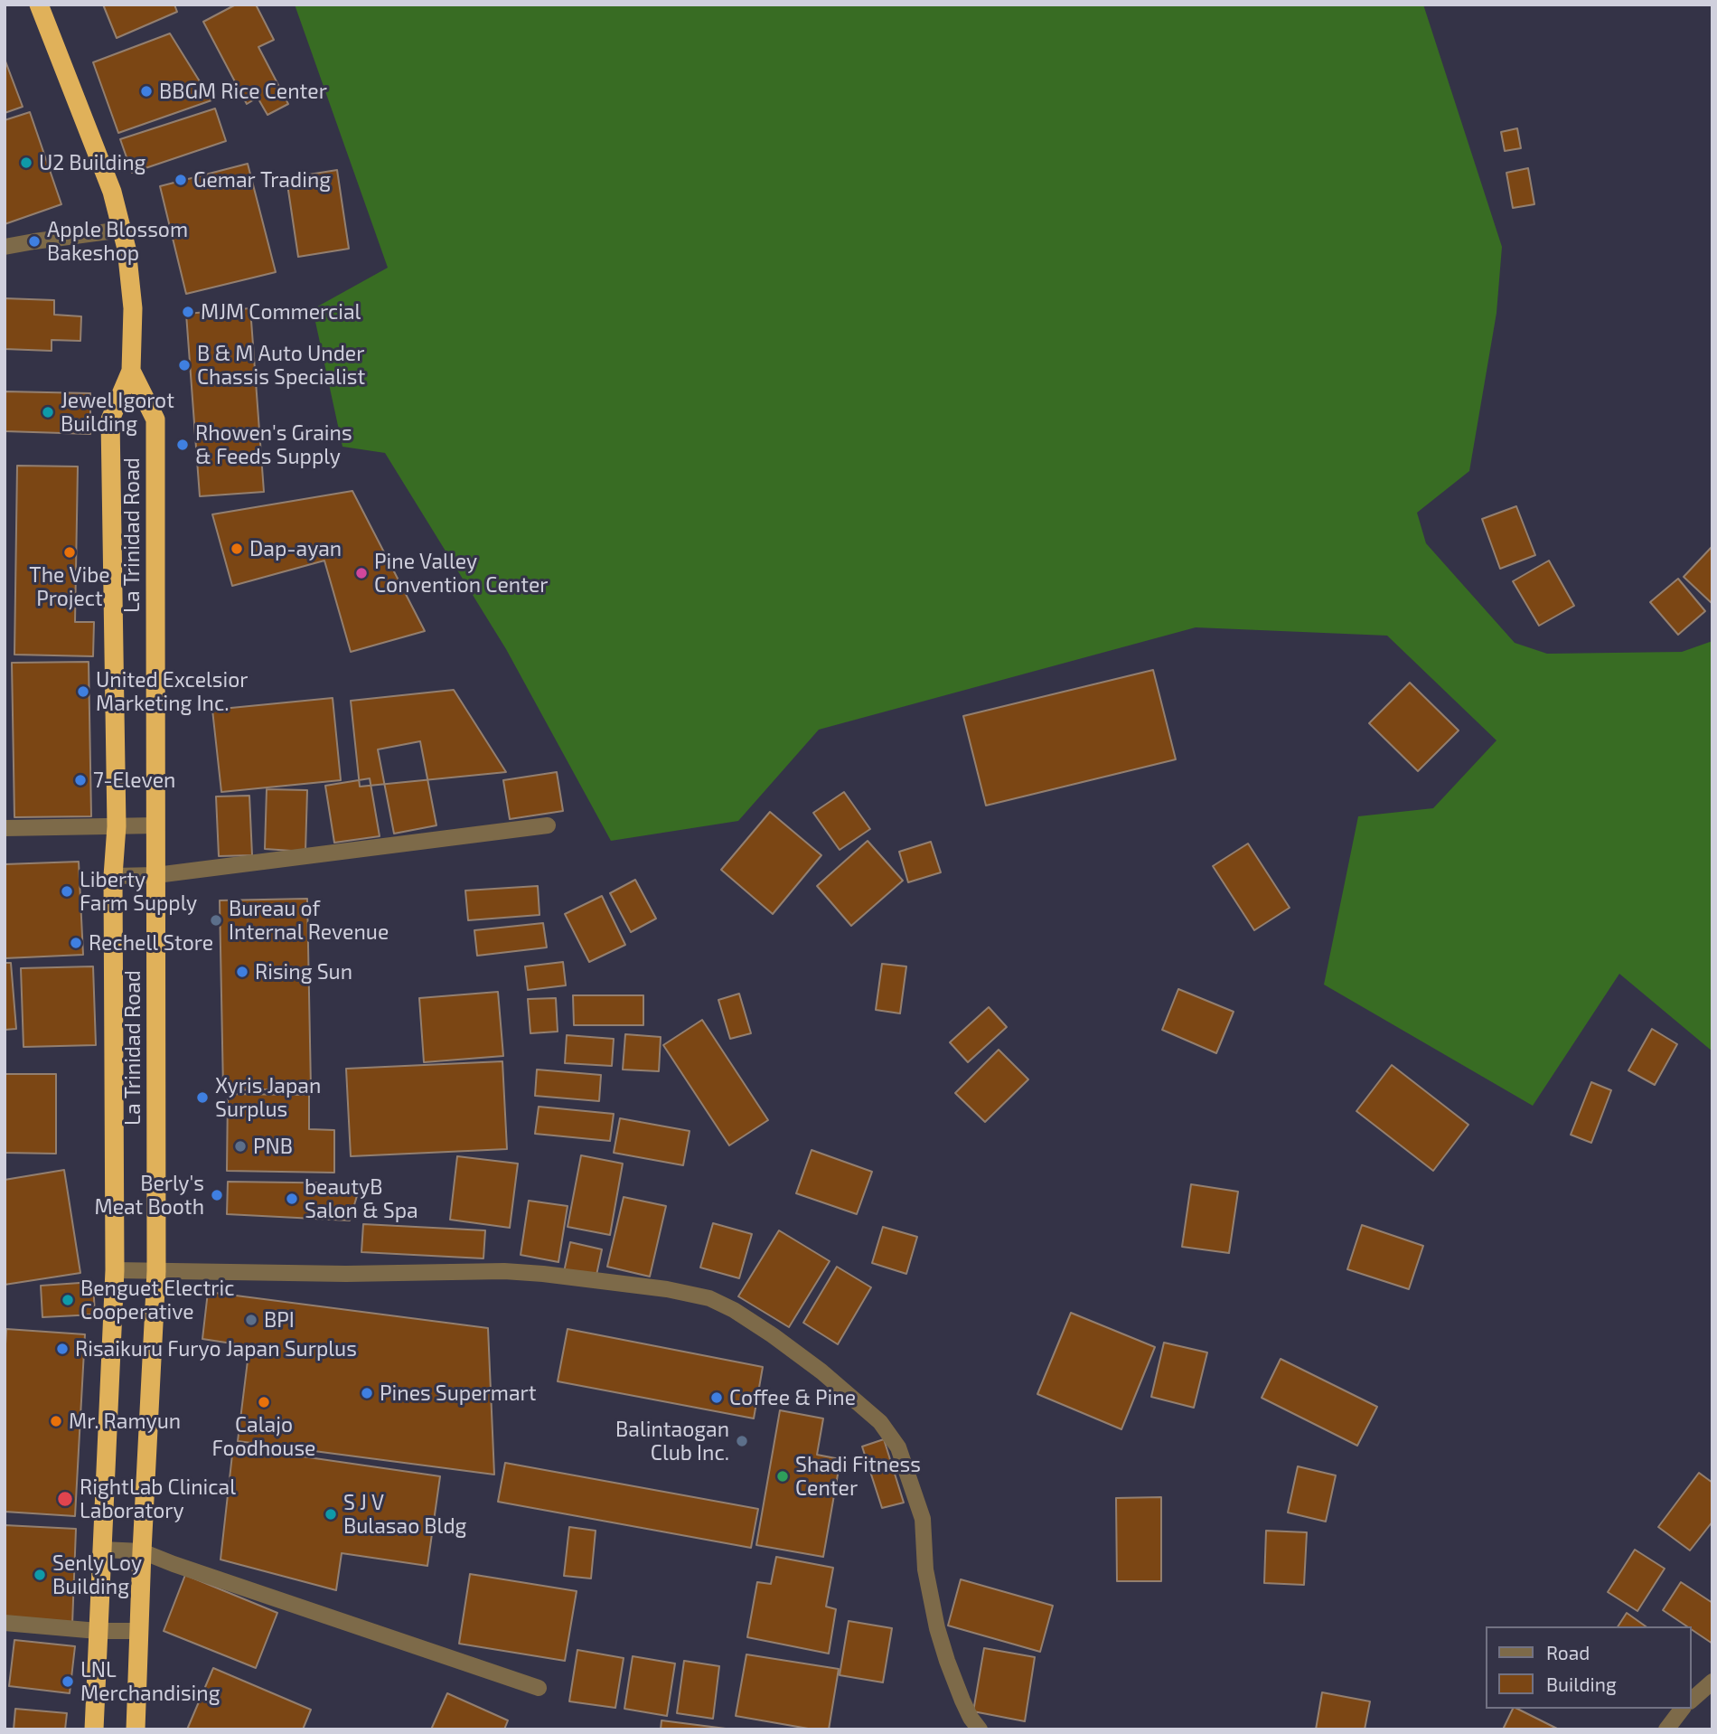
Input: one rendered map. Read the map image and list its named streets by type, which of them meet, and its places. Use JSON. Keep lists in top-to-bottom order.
{
  "streets": {
    "highway": ["La Trinidad Road"]
  },
  "places": [
    "BBGM Rice Center",
    "U2 Building",
    "Gemar Trading",
    "Apple Blossom Bakeshop",
    "MJM Commercial",
    "B & M Auto Under Chassis Specialist",
    "Jewel Igorot Building",
    "Rhowen's Grains & Feeds Supply",
    "Dap-ayan",
    "The Vibe Project",
    "Pine Valley Convention Center",
    "United Excelsior Marketing Inc.",
    "7-Eleven",
    "Liberty Farm Supply",
    "Bureau of Internal Revenue",
    "Rechell Store",
    "Rising Sun",
    "Xyris Japan Surplus",
    "PNB",
    "Berly's Meat Booth",
    "beautyB Salon & Spa",
    "Benguet Electric Cooperative",
    "BPI",
    "Risaikuru Furyo Japan Surplus",
    "Pines Supermart",
    "Coffee & Pine",
    "Calajo Foodhouse",
    "Mr. Ramyun",
    "Balintaogan Club Inc.",
    "Shadi Fitness Center",
    "RightLab Clinical Laboratory",
    "S J V Bulasao Bldg",
    "Senly Loy Building",
    "LNL Merchandising"
  ],
  "legend": ["Road", "Building"]
}
